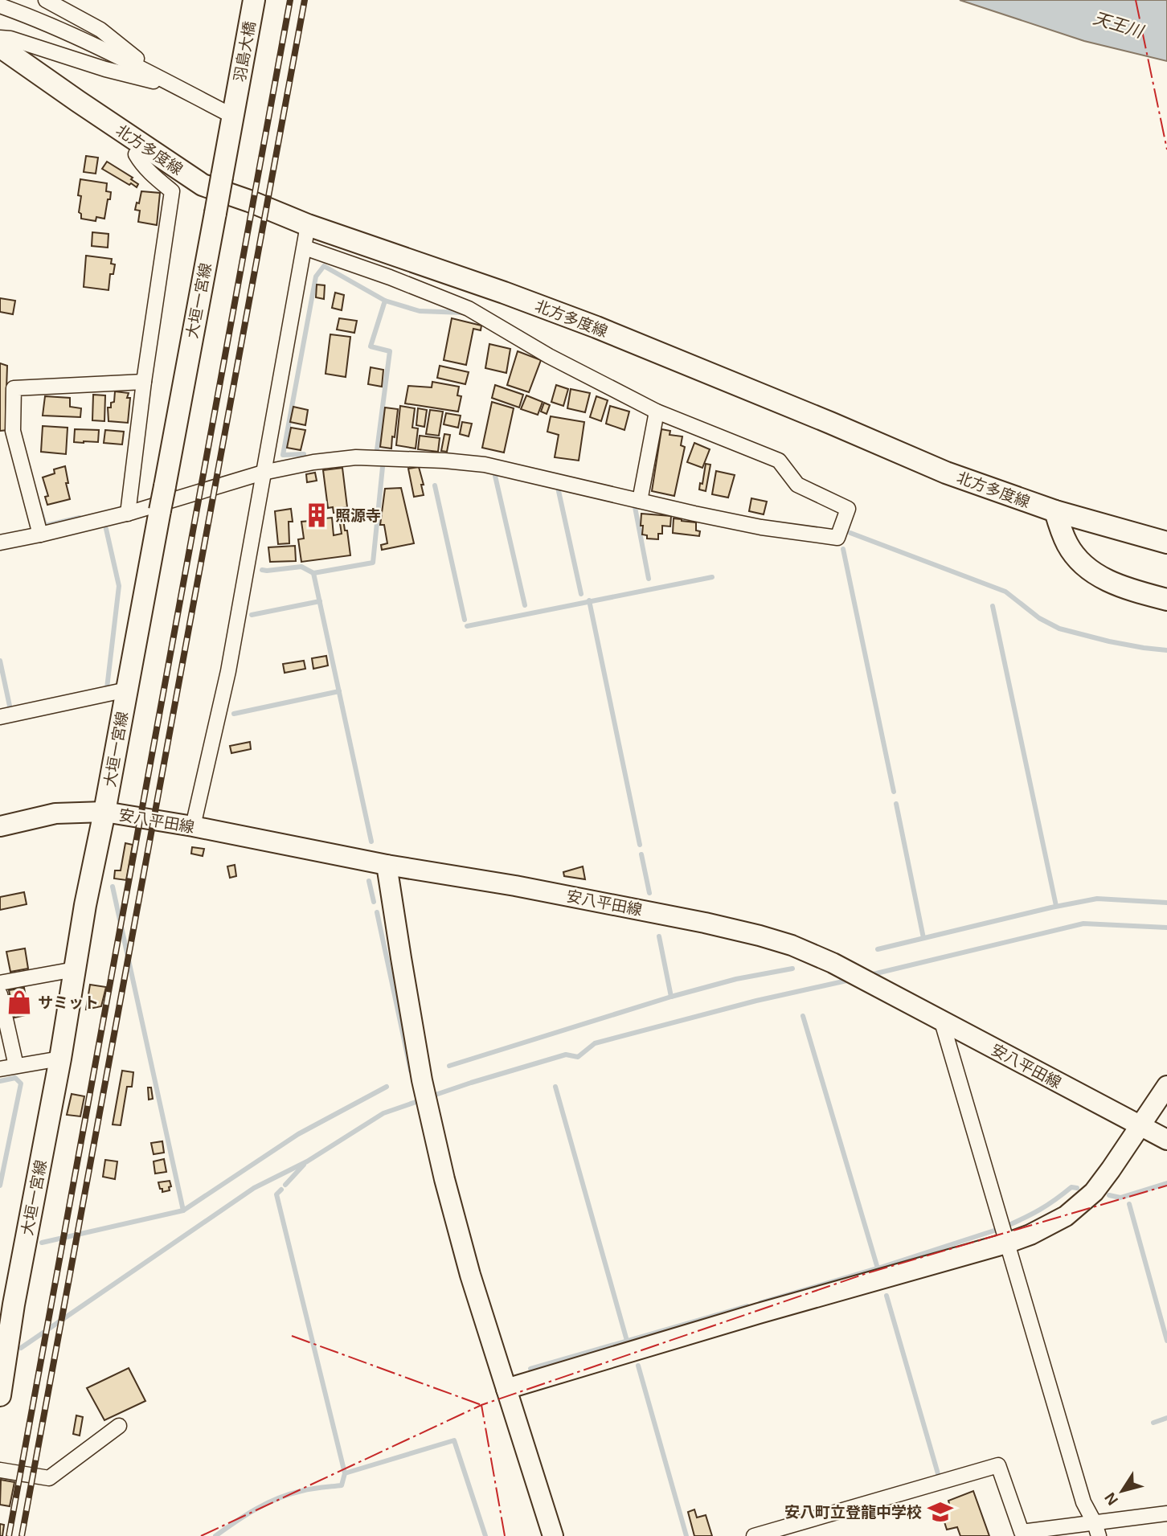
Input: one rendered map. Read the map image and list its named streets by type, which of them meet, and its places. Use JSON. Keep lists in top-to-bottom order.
{
  "streets": {
    "main road": ["羽島大橋", "北方多度線", "大垣一宮線"],
    "street": ["安八平田線"]
  },
  "crossings": [
    ["羽島大橋", "大垣一宮線"],
    ["大垣一宮線", "安八平田線"]
  ],
  "water": ["天王川"],
  "places": {
    "building": ["照源寺"],
    "shop": ["サミット"],
    "school or university": ["安八町立登龍中学校"]
  },
  "north": "bottom left"
}
